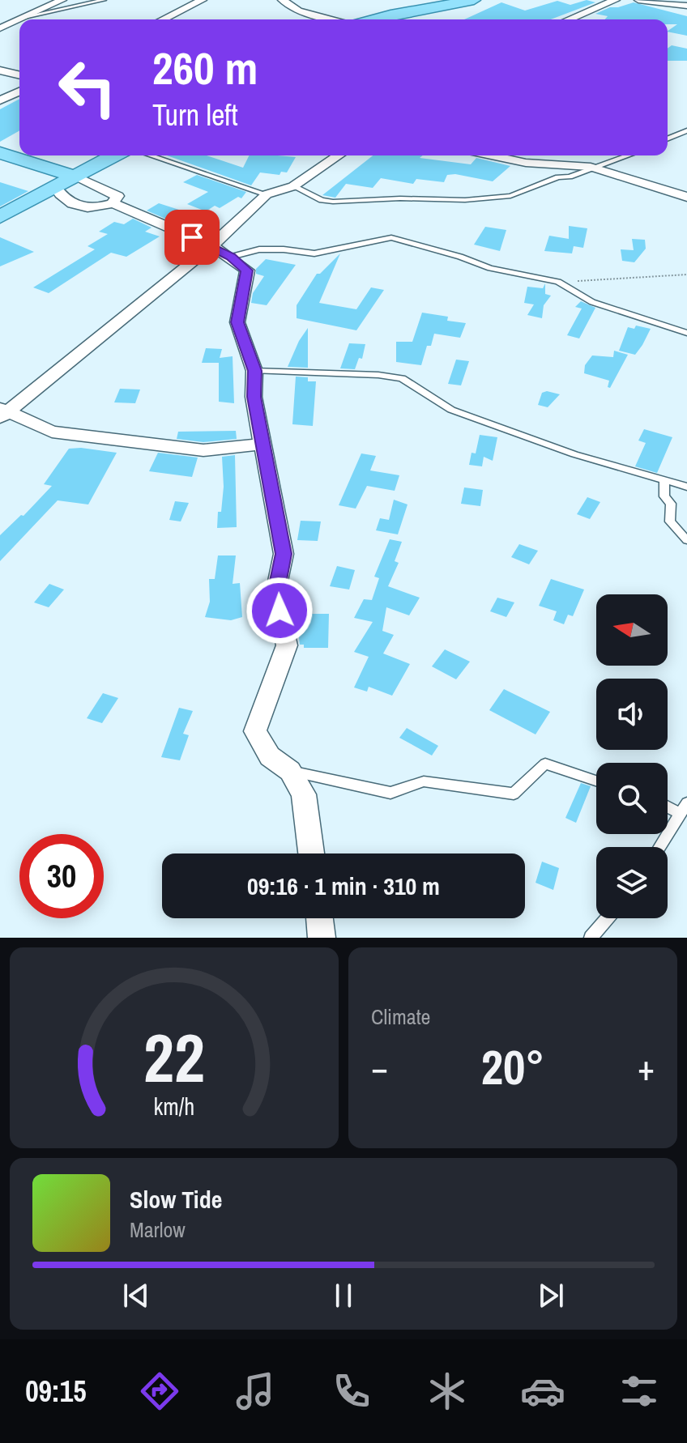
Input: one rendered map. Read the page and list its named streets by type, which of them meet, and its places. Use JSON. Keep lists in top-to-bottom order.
{
  "north": "left",
  "page": {
    "turn": ["260 m", "Turn left"],
    "limit": "30",
    "trip": "09:16 · 1 min · 310 m",
    "tile": "Climate",
    "heat": ["−", "20°", "+"],
    "song": ["Slow Tide", "Marlow"],
    "tabs": "09:15",
    "gauge": ["22", "km/h"]
  }
}
